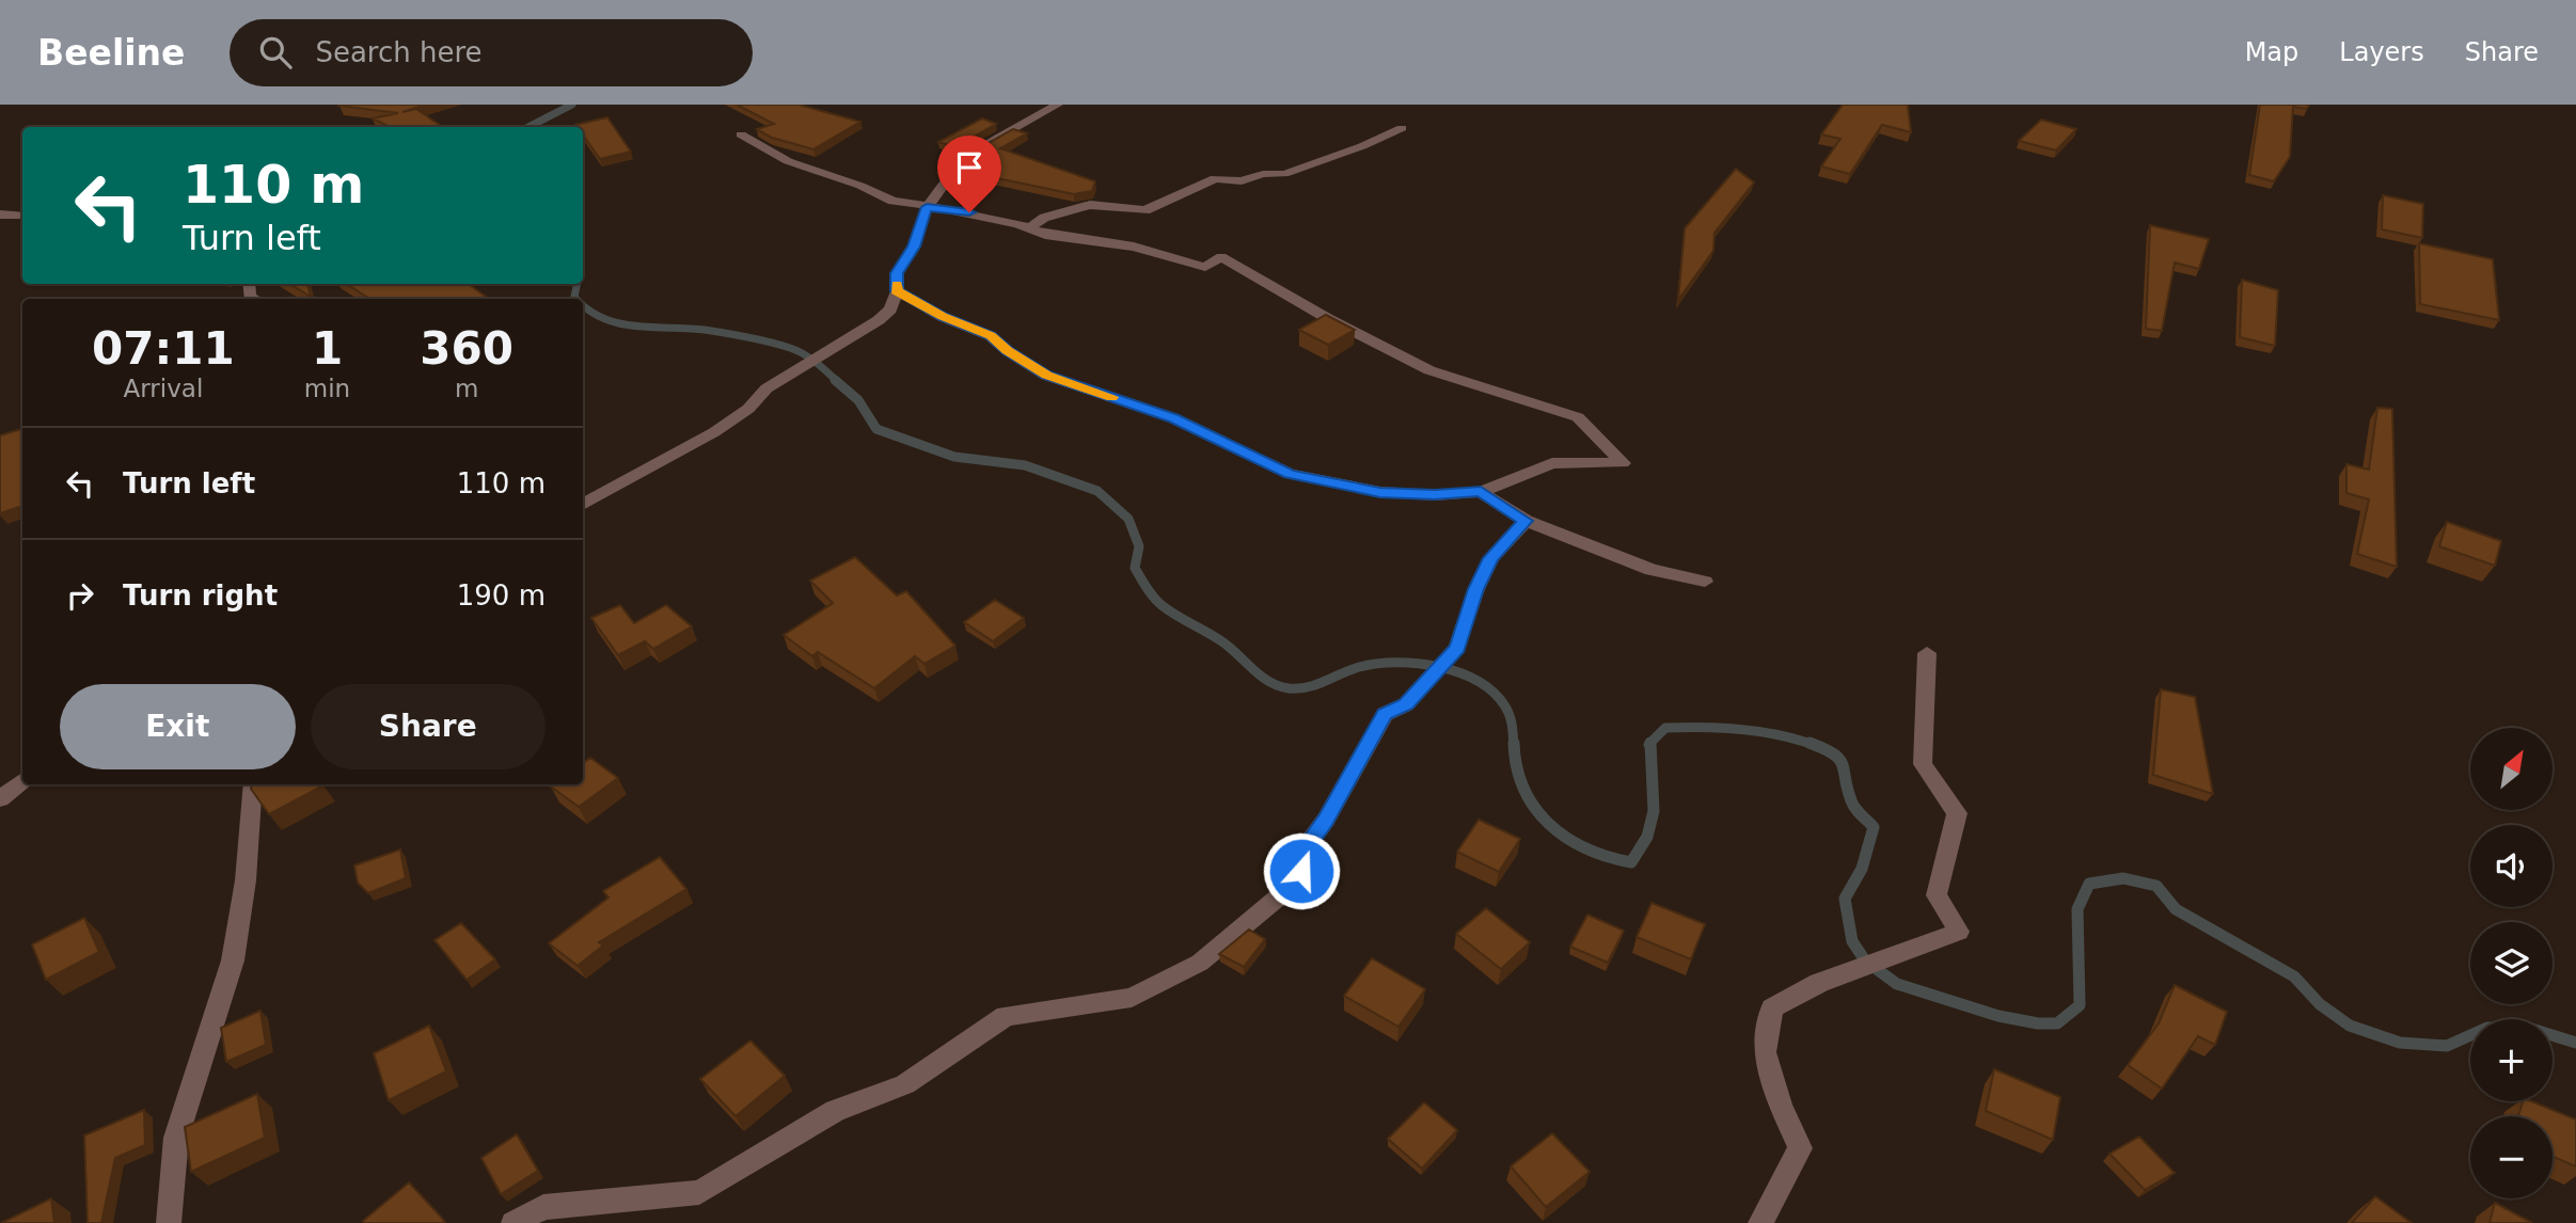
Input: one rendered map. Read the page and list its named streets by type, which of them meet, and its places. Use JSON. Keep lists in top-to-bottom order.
{
  "north": "top right",
  "page": {
    "header": "Beeline",
    "search": "Search here",
    "nav": ["Map", "Layers", "Share"],
    "turn": ["110 m", "Turn left"],
    "eta": [
      "07:11",
      "Arrival",
      "1",
      "min",
      "360",
      "m"
    ],
    "list": [
      {
        "name": "Turn left",
        "value": "110 m"
      },
      {
        "name": "Turn right",
        "value": "190 m"
      }
    ],
    "buttons": ["Exit", "Share"],
    "map_buttons": ["+", "−"]
  }
}
